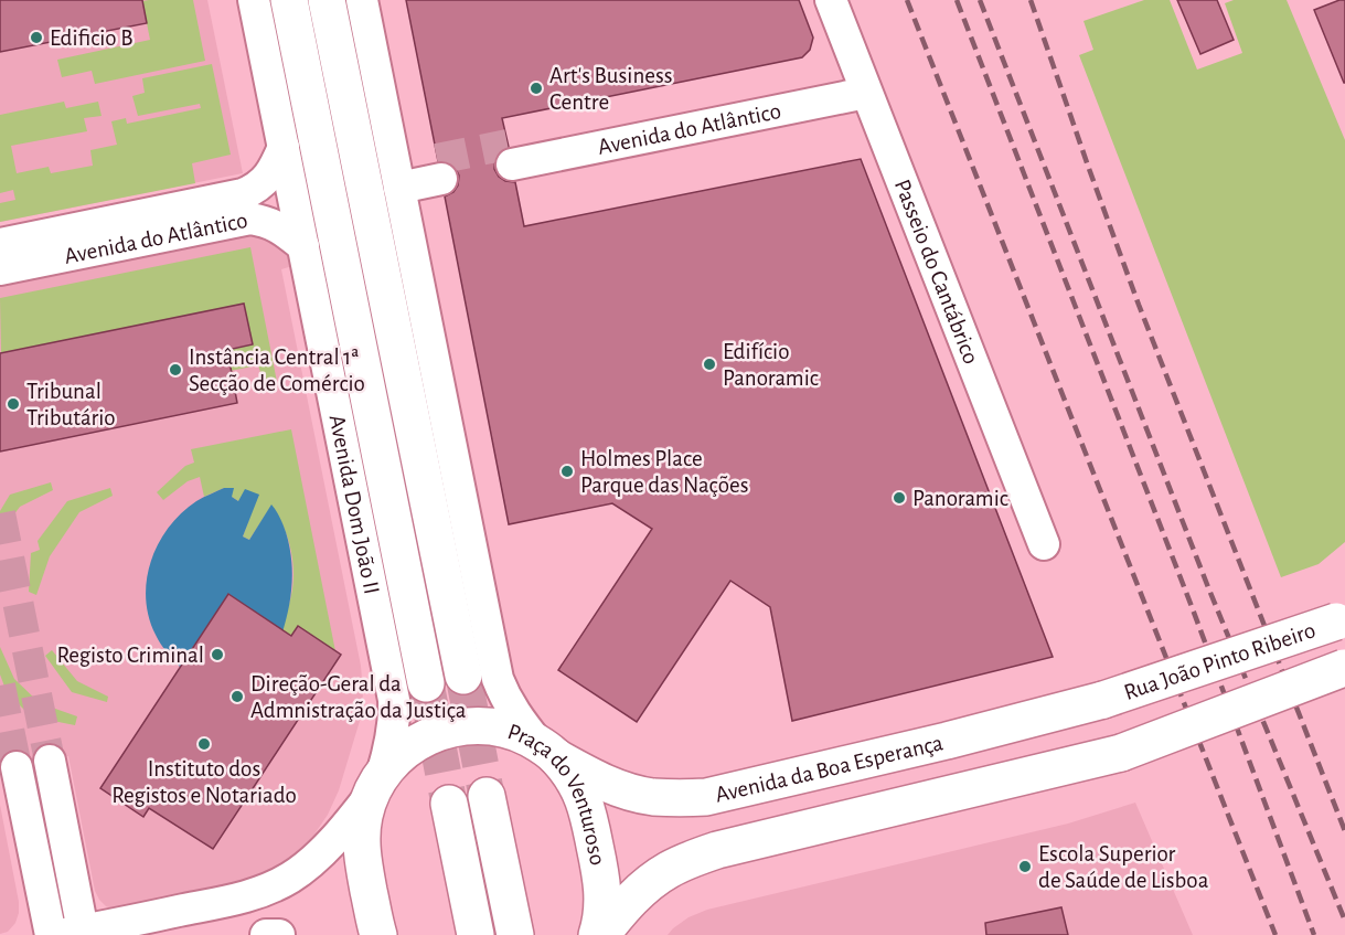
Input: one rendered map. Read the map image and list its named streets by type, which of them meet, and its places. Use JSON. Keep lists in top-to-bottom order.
{
  "streets": {
    "main road": [
      "Avenida Dom João II",
      "Rua João Pinto Ribeiro",
      "Avenida da Boa Esperança",
      "Praça do Venturoso"
    ],
    "street": ["Avenida do Atlântico", "Passeio do Cantábrico"]
  },
  "crossings": [
    ["Avenida do Atlântico", "Passeio do Cantábrico"],
    ["Avenida do Atlântico", "Avenida Dom João II"],
    ["Avenida Dom João II", "Praça do Venturoso"],
    ["Rua João Pinto Ribeiro", "Avenida da Boa Esperança"],
    ["Rua João Pinto Ribeiro", "Praça do Venturoso"],
    ["Avenida da Boa Esperança", "Praça do Venturoso"]
  ],
  "places": [
    "Edificio B",
    "Art's Business Centre",
    "Edifício Panoramic",
    "Instância Central 1ª Secção de Comércio",
    "Tribunal Tributário",
    "Holmes Place Parque das Nações",
    "Panoramic",
    "Registo Criminal",
    "Direção-Geral da Admnistração da Justiça",
    "Instituto dos Registos e Notariado",
    "Escola Superior de Saúde de Lisboa"
  ]
}
